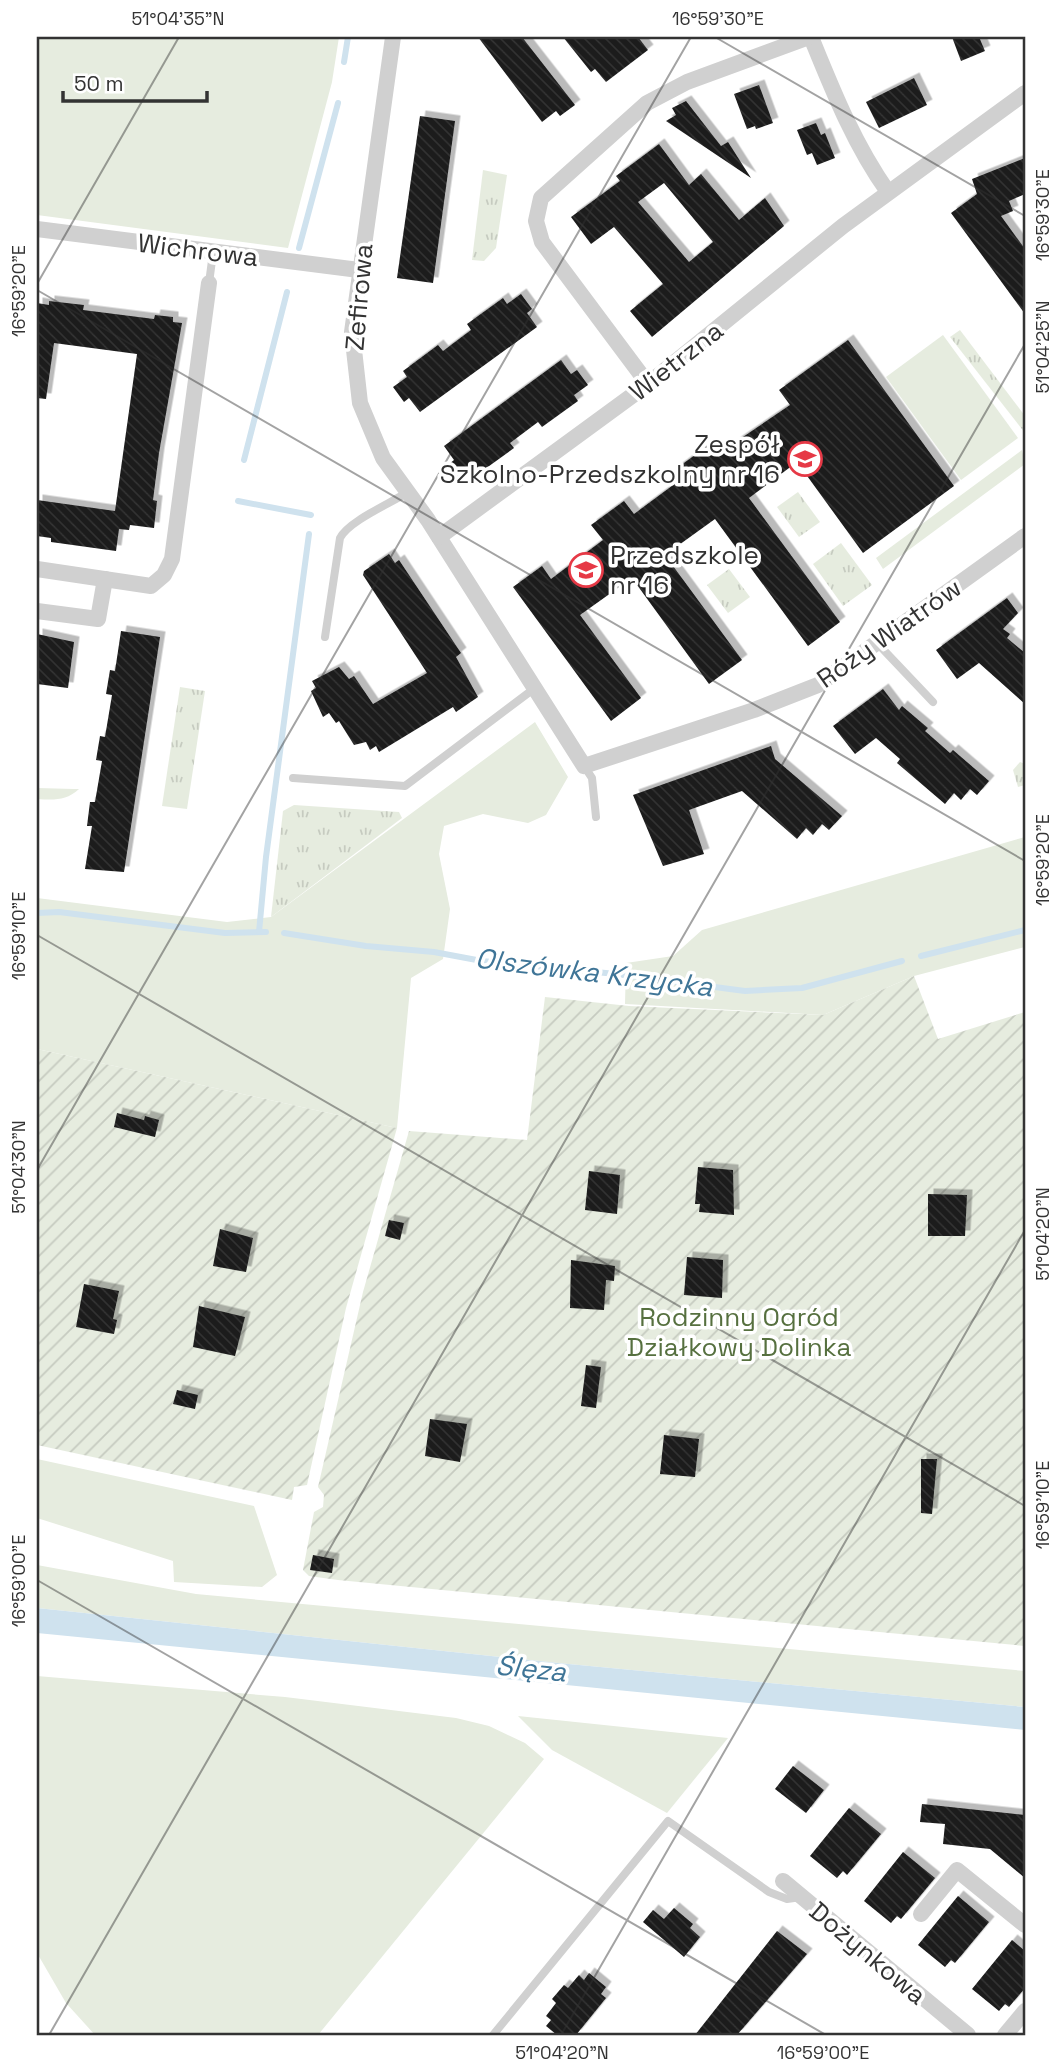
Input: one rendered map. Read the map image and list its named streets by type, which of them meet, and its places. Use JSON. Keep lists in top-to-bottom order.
{
  "streets": {
    "street": [
      "Wichrowa",
      "Zefirowa",
      "Wietrzna",
      "Róży Wiatrów",
      "Dożynkowa"
    ]
  },
  "crossings": [
    ["Wichrowa", "Zefirowa"],
    ["Zefirowa", "Wietrzna"]
  ],
  "water": ["Olszówka Krzycka", "Ślęza"],
  "parks": ["Rodzinny Ogród Działkowy Dolinka"],
  "places": {
    "school or university": ["Zespół Szkolno-Przedszkolny nr 16", "Przedszkole nr 16"]
  },
  "scale_bar": "50 m",
  "coordinates": [
    "51°04'35\"N",
    "16°59'30\"E",
    "16°59'20\"E",
    "51°04'25\"N",
    "16°59'10\"E",
    "51°04'30\"N",
    "51°04'20\"N",
    "16°59'00\"E"
  ]
}
